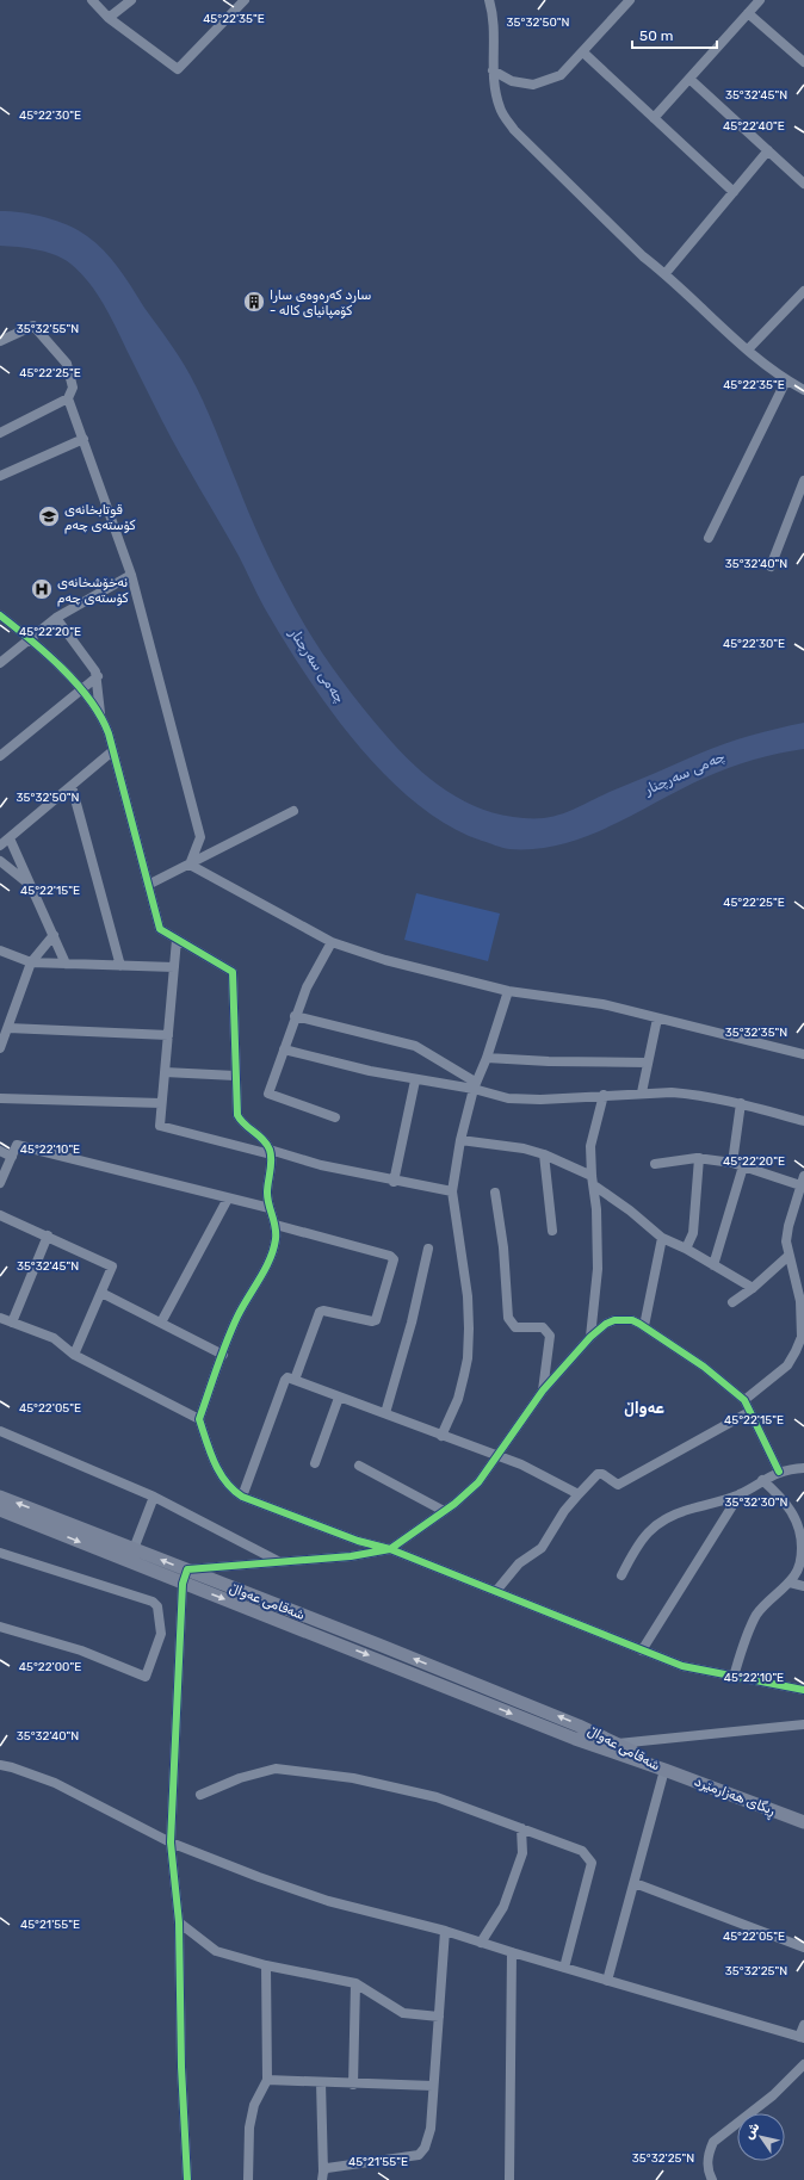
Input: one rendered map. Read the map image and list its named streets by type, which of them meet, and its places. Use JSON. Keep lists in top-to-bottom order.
{
  "streets": {
    "main road": ["شەقامی عەواڵ", "ڕیگای هەزارمێرد"]
  },
  "crossings": [
    ["شەقامی عەواڵ", "ڕیگای هەزارمێرد"]
  ],
  "districts": ["عەواڵ"],
  "water": ["چەمی سەرچنار"],
  "places": {
    "building": ["سارد کەرەوەی سارا - کۆمپانیای کالە"],
    "school or university": ["قوتابخانەی کۆستەی چەم"],
    "hospital": ["نەخۆشخانەی کۆستەی چەم"]
  },
  "scale_bar": "50 m",
  "north": "top left",
  "coordinates": [
    "45°22'35\"E",
    "35°32'50\"N",
    "35°32'45\"N",
    "45°22'30\"E",
    "45°22'40\"E",
    "35°32'55\"N",
    "45°22'25\"E",
    "35°32'40\"N",
    "45°22'20\"E",
    "45°22'15\"E",
    "35°32'35\"N",
    "45°22'10\"E",
    "45°22'05\"E",
    "35°32'30\"N",
    "45°22'00\"E",
    "45°21'55\"E",
    "35°32'25\"N"
  ]
}
